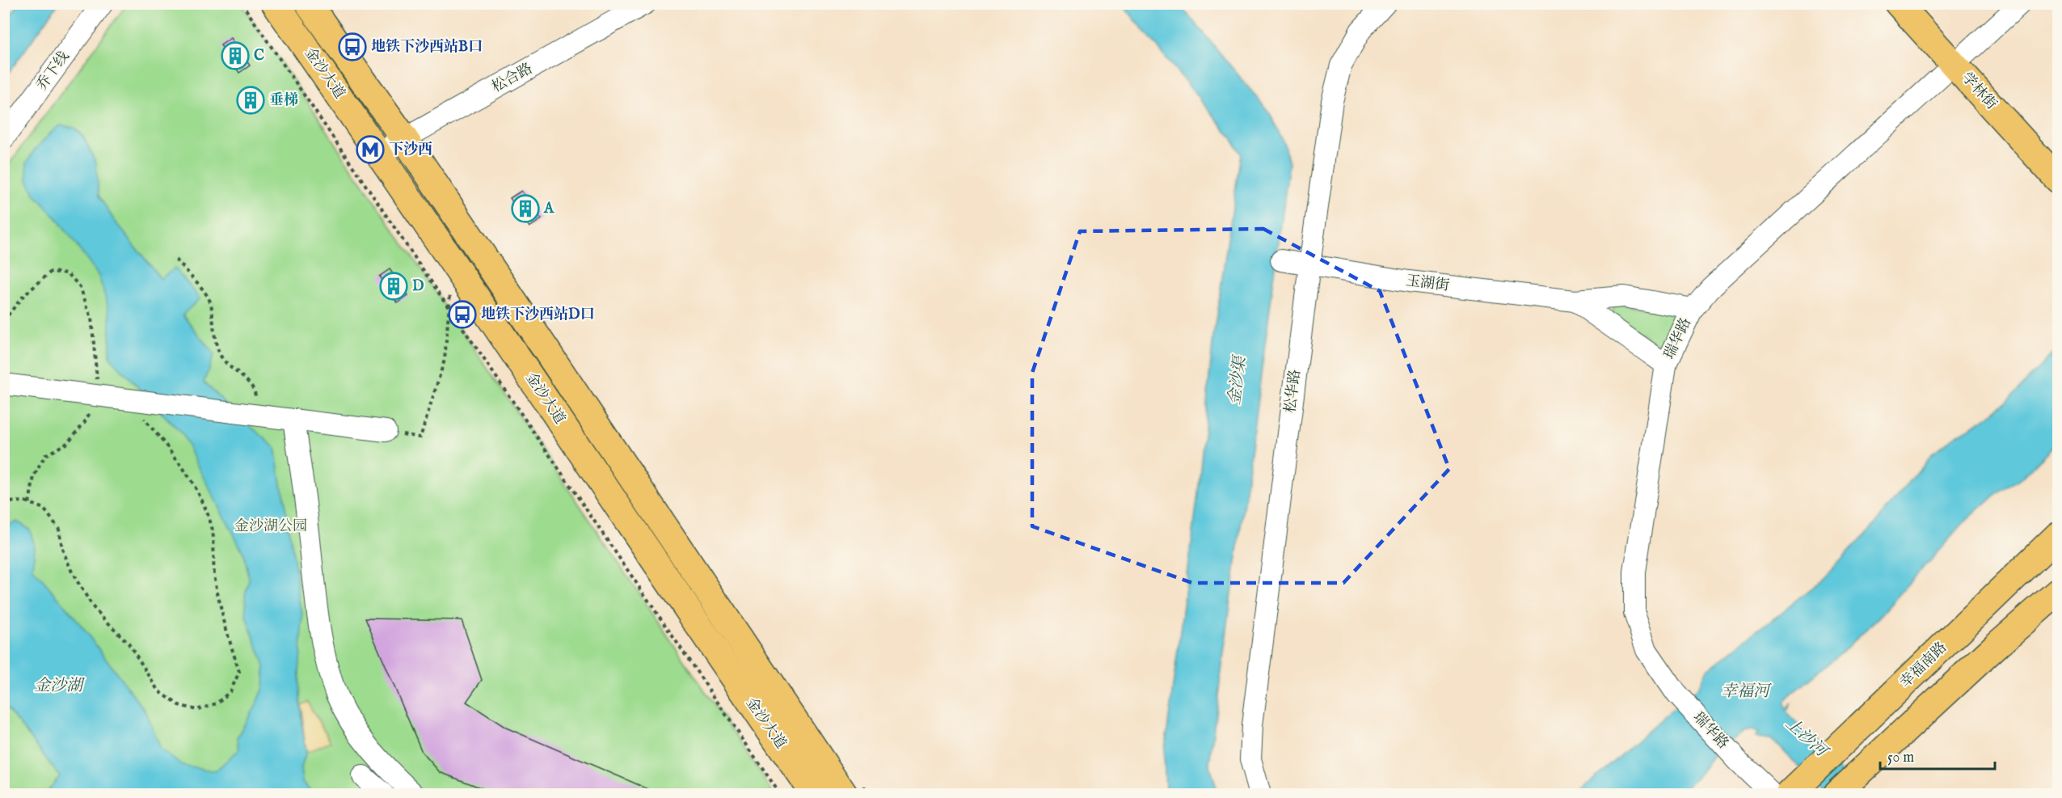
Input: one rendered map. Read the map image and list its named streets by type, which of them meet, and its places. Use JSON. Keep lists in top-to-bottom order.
{
  "streets": {
    "main road": ["金沙大道", "学林街", "幸福南路"],
    "street": [
      "乔下线",
      "松合路",
      "玉湖街",
      "瑞华路",
      "松华路"
    ]
  },
  "crossings": [
    ["金沙大道", "松合路"],
    ["学林街", "瑞华路"],
    ["玉湖街", "瑞华路"],
    ["玉湖街", "松华路"]
  ],
  "water": [
    "金沙渠",
    "金沙湖",
    "幸福河",
    "上沙河"
  ],
  "parks": ["金沙湖公园"],
  "places": {
    "bus stop": ["地铁下沙西站B口", "地铁下沙西站D口"],
    "building": [
      "C",
      "垂梯",
      "A",
      "D"
    ],
    "metro station": ["下沙西"]
  },
  "scale_bar": "50 m"
}
